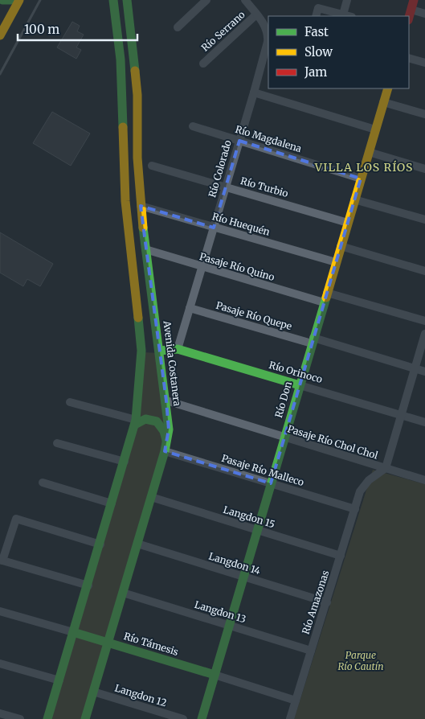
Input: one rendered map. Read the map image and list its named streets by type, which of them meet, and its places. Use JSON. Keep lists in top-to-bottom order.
{
  "streets": {
    "main road": [
      "Avenida Costanera",
      "Río Orinoco",
      "Río Don",
      "Río Támesis"
    ],
    "street": [
      "Río Serrano",
      "Río Magdalena",
      "Río Colorado",
      "Río Turbio",
      "Río Huequén",
      "Pasaje Río Quino",
      "Pasaje Río Quepe",
      "Pasaje Río Chol Chol",
      "Pasaje Río Malleco",
      "Langdon 15",
      "Langdon 14",
      "Río Amazonas",
      "Langdon 13",
      "Langdon 12"
    ]
  },
  "crossings": [
    ["Río Serrano", "Río Colorado"],
    ["Río Magdalena", "Río Colorado"],
    ["Río Magdalena", "Río Don"],
    ["Río Colorado", "Río Turbio"],
    ["Río Colorado", "Río Huequén"],
    ["Río Colorado", "Pasaje Río Quino"],
    ["Río Colorado", "Pasaje Río Quepe"],
    ["Río Colorado", "Río Orinoco"],
    ["Río Turbio", "Río Don"],
    ["Río Huequén", "Avenida Costanera"],
    ["Río Huequén", "Río Don"],
    ["Pasaje Río Quino", "Avenida Costanera"],
    ["Pasaje Río Quino", "Río Don"],
    ["Pasaje Río Quepe", "Río Don"],
    ["Avenida Costanera", "Río Orinoco"],
    ["Avenida Costanera", "Pasaje Río Chol Chol"],
    ["Avenida Costanera", "Pasaje Río Malleco"],
    ["Avenida Costanera", "Langdon 15"],
    ["Avenida Costanera", "Langdon 14"],
    ["Avenida Costanera", "Langdon 13"],
    ["Avenida Costanera", "Río Támesis"],
    ["Avenida Costanera", "Langdon 12"],
    ["Río Orinoco", "Río Don"],
    ["Río Don", "Pasaje Río Chol Chol"],
    ["Río Don", "Pasaje Río Malleco"],
    ["Río Don", "Langdon 15"],
    ["Río Don", "Langdon 14"],
    ["Río Don", "Langdon 13"],
    ["Río Don", "Río Támesis"],
    ["Pasaje Río Chol Chol", "Río Amazonas"],
    ["Pasaje Río Malleco", "Río Amazonas"],
    ["Langdon 15", "Río Amazonas"],
    ["Langdon 14", "Río Amazonas"],
    ["Río Amazonas", "Langdon 13"],
    ["Río Amazonas", "Río Támesis"]
  ],
  "districts": ["VILLA LOS RÍOS"],
  "parks": ["Parque Río Cautín"],
  "legend": ["Fast", "Slow", "Jam"],
  "scale_bar": "100 m"
}
